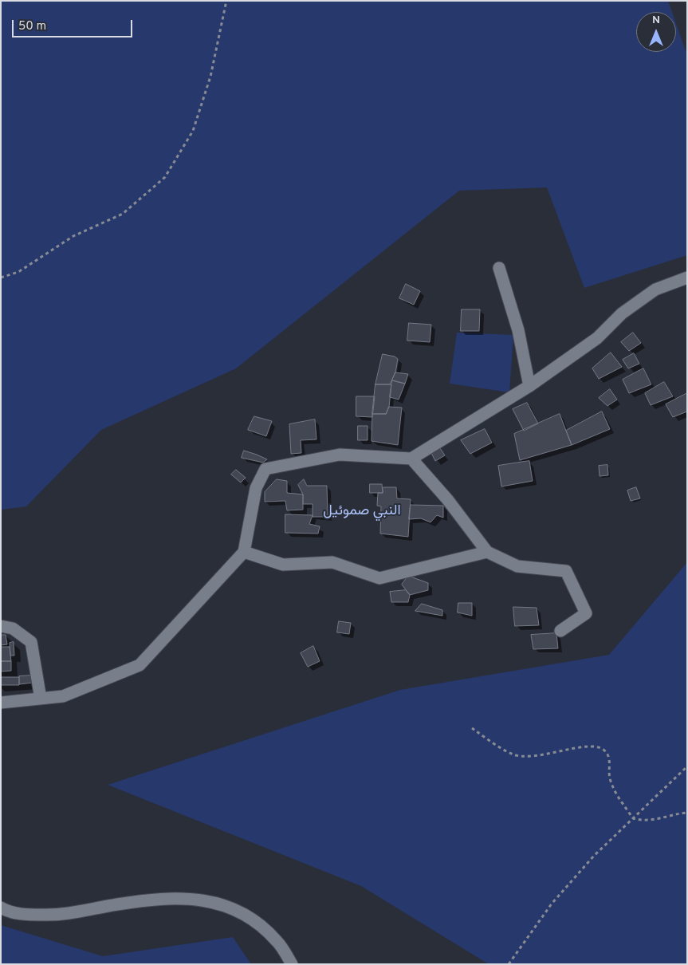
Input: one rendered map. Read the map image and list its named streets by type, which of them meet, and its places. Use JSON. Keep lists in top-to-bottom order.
{
  "districts": ["النبي صموئيل"],
  "scale_bar": "50 m",
  "north": "top"
}
